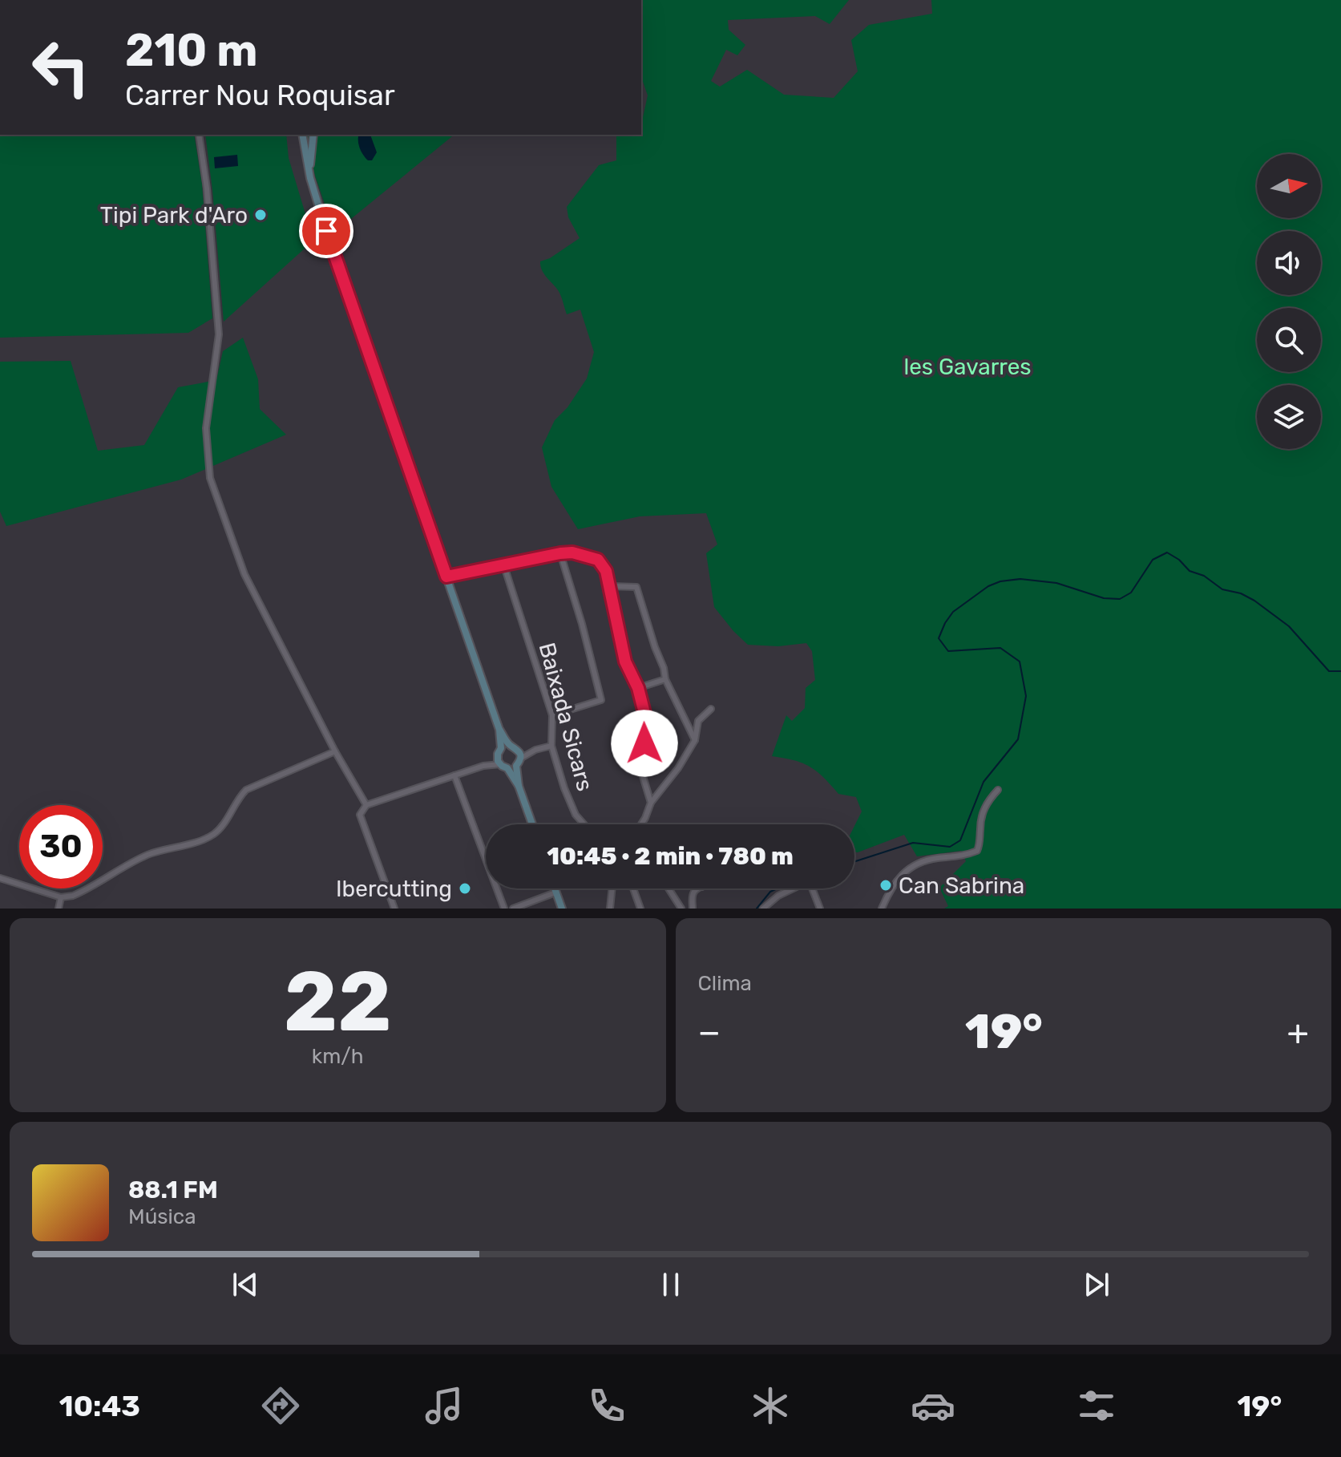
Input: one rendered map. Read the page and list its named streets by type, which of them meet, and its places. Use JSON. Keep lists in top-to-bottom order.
{
  "streets": {
    "street": ["Baixada Sicars"]
  },
  "parks": ["les Gavarres"],
  "places": ["Tipi Park d'Aro", "Can Sabrina", "Ibercutting"],
  "north": "right",
  "page": {
    "turn": ["210 m", "Carrer Nou Roquisar"],
    "limit": "30",
    "trip": "10:45 · 2 min · 780 m",
    "tile": [
      ["22", "km/h"],
      "Clima"
    ],
    "heat": ["−", "19°", "+"],
    "song": ["88.1 FM", "Música"],
    "tabs": ["10:43", "19°"]
  }
}
